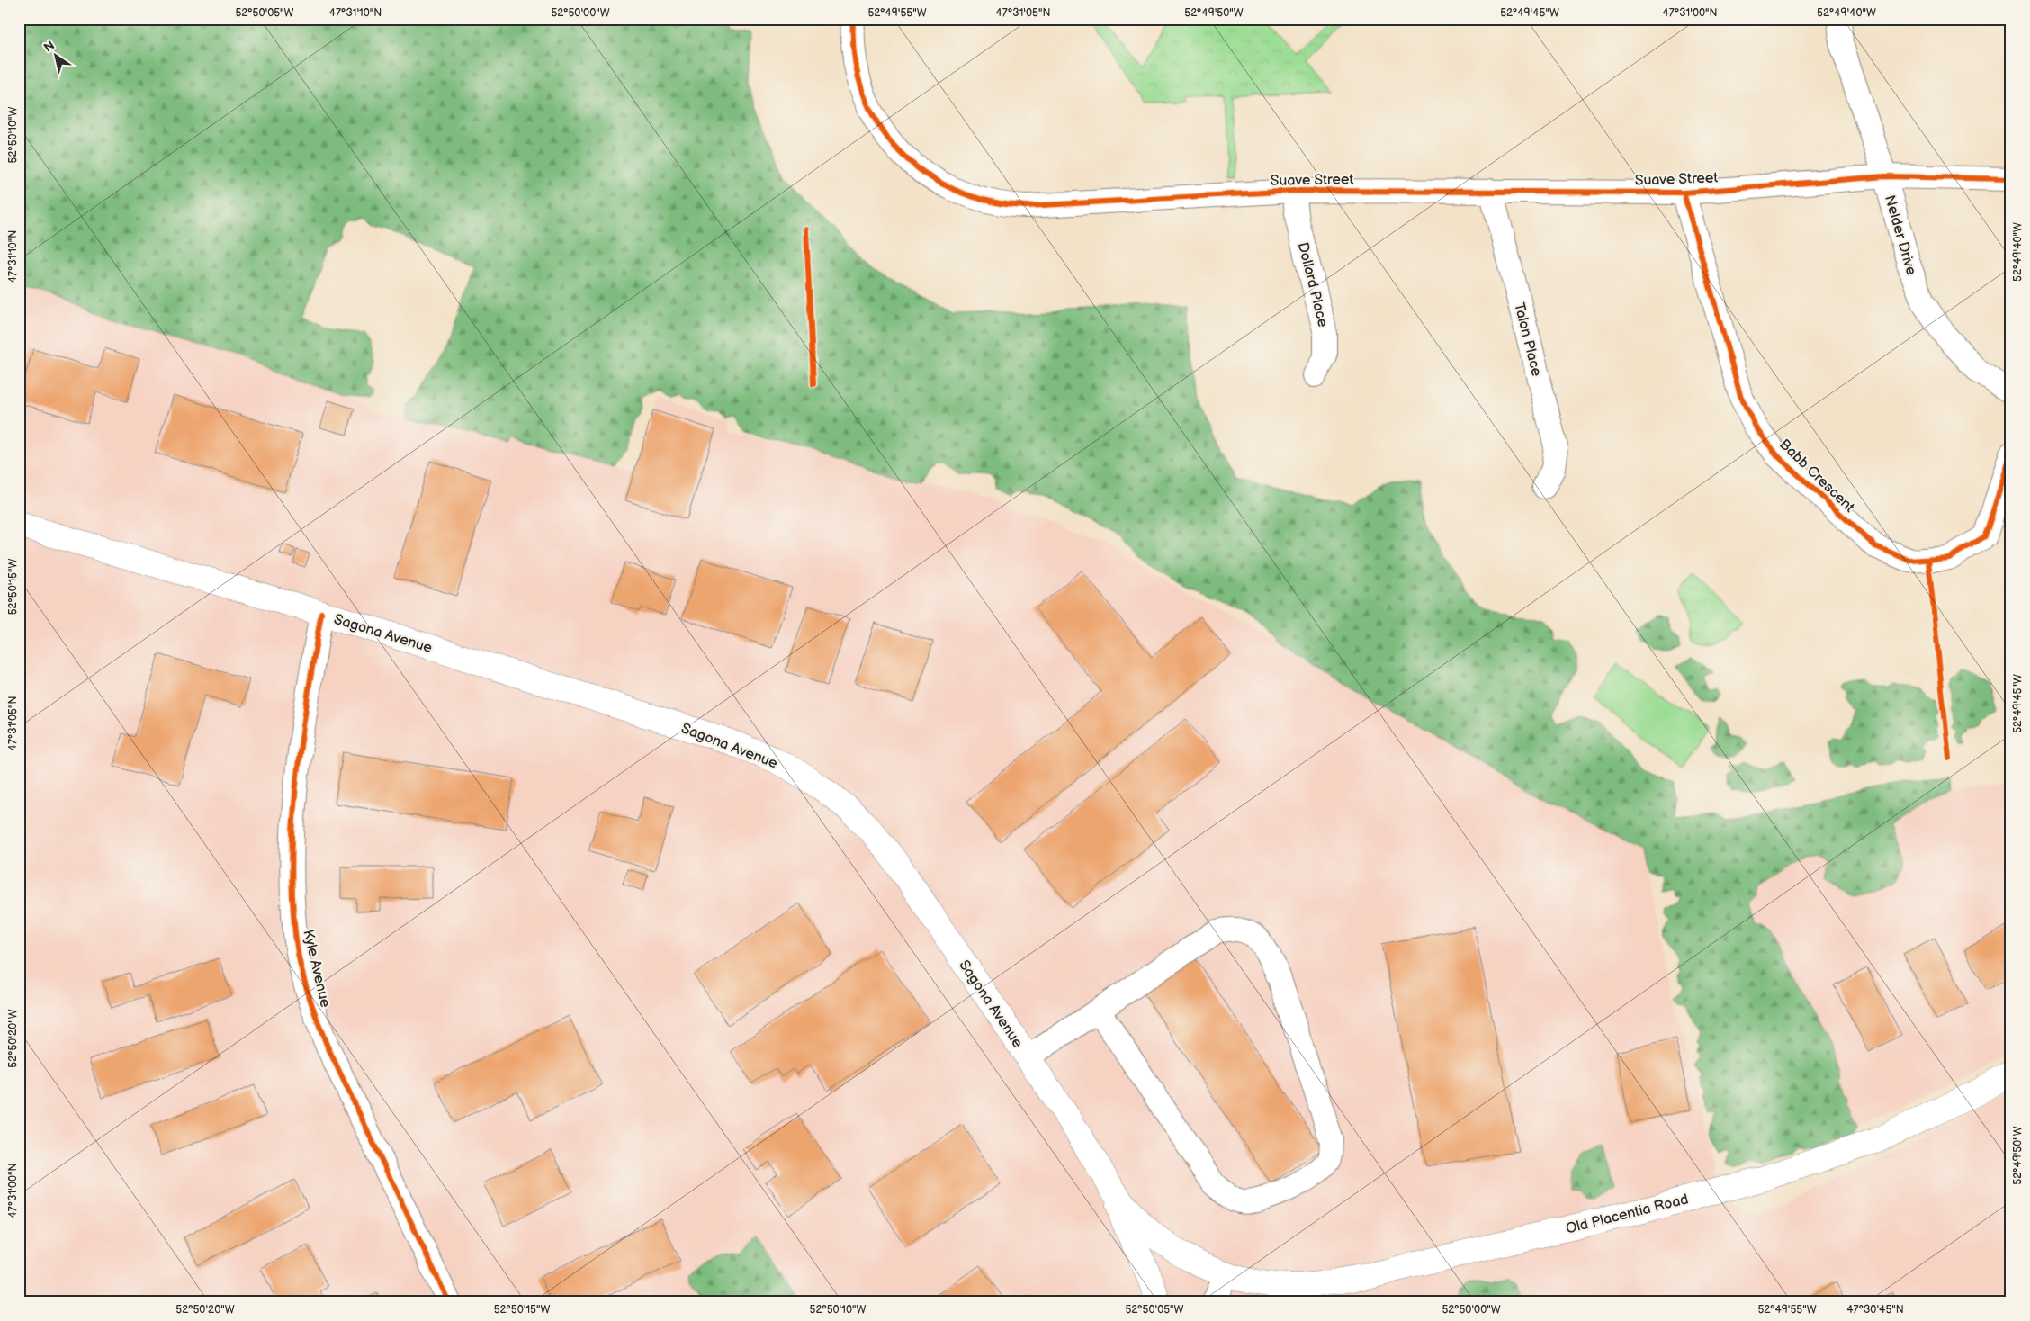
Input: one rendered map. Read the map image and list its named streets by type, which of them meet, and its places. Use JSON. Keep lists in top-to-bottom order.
{
  "streets": {
    "main road": ["Sagona Avenue", "Old Placentia Road"],
    "street": [
      "Suave Street",
      "Nelder Drive",
      "Dollard Place",
      "Talon Place",
      "Babb Crescent",
      "Kyle Avenue"
    ]
  },
  "crossings": [
    ["Suave Street", "Nelder Drive"],
    ["Suave Street", "Dollard Place"],
    ["Suave Street", "Talon Place"],
    ["Suave Street", "Babb Crescent"],
    ["Sagona Avenue", "Kyle Avenue"],
    ["Sagona Avenue", "Old Placentia Road"]
  ],
  "north": "top left",
  "coordinates": [
    "52°50'05\"W",
    "47°31'10\"N",
    "52°50'00\"W",
    "52°49'55\"W",
    "47°31'05\"N",
    "52°49'50\"W",
    "52°49'45\"W",
    "47°31'00\"N",
    "52°49'40\"W",
    "52°50'10\"W",
    "52°50'15\"W",
    "52°50'20\"W",
    "47°30'45\"N"
  ]
}
